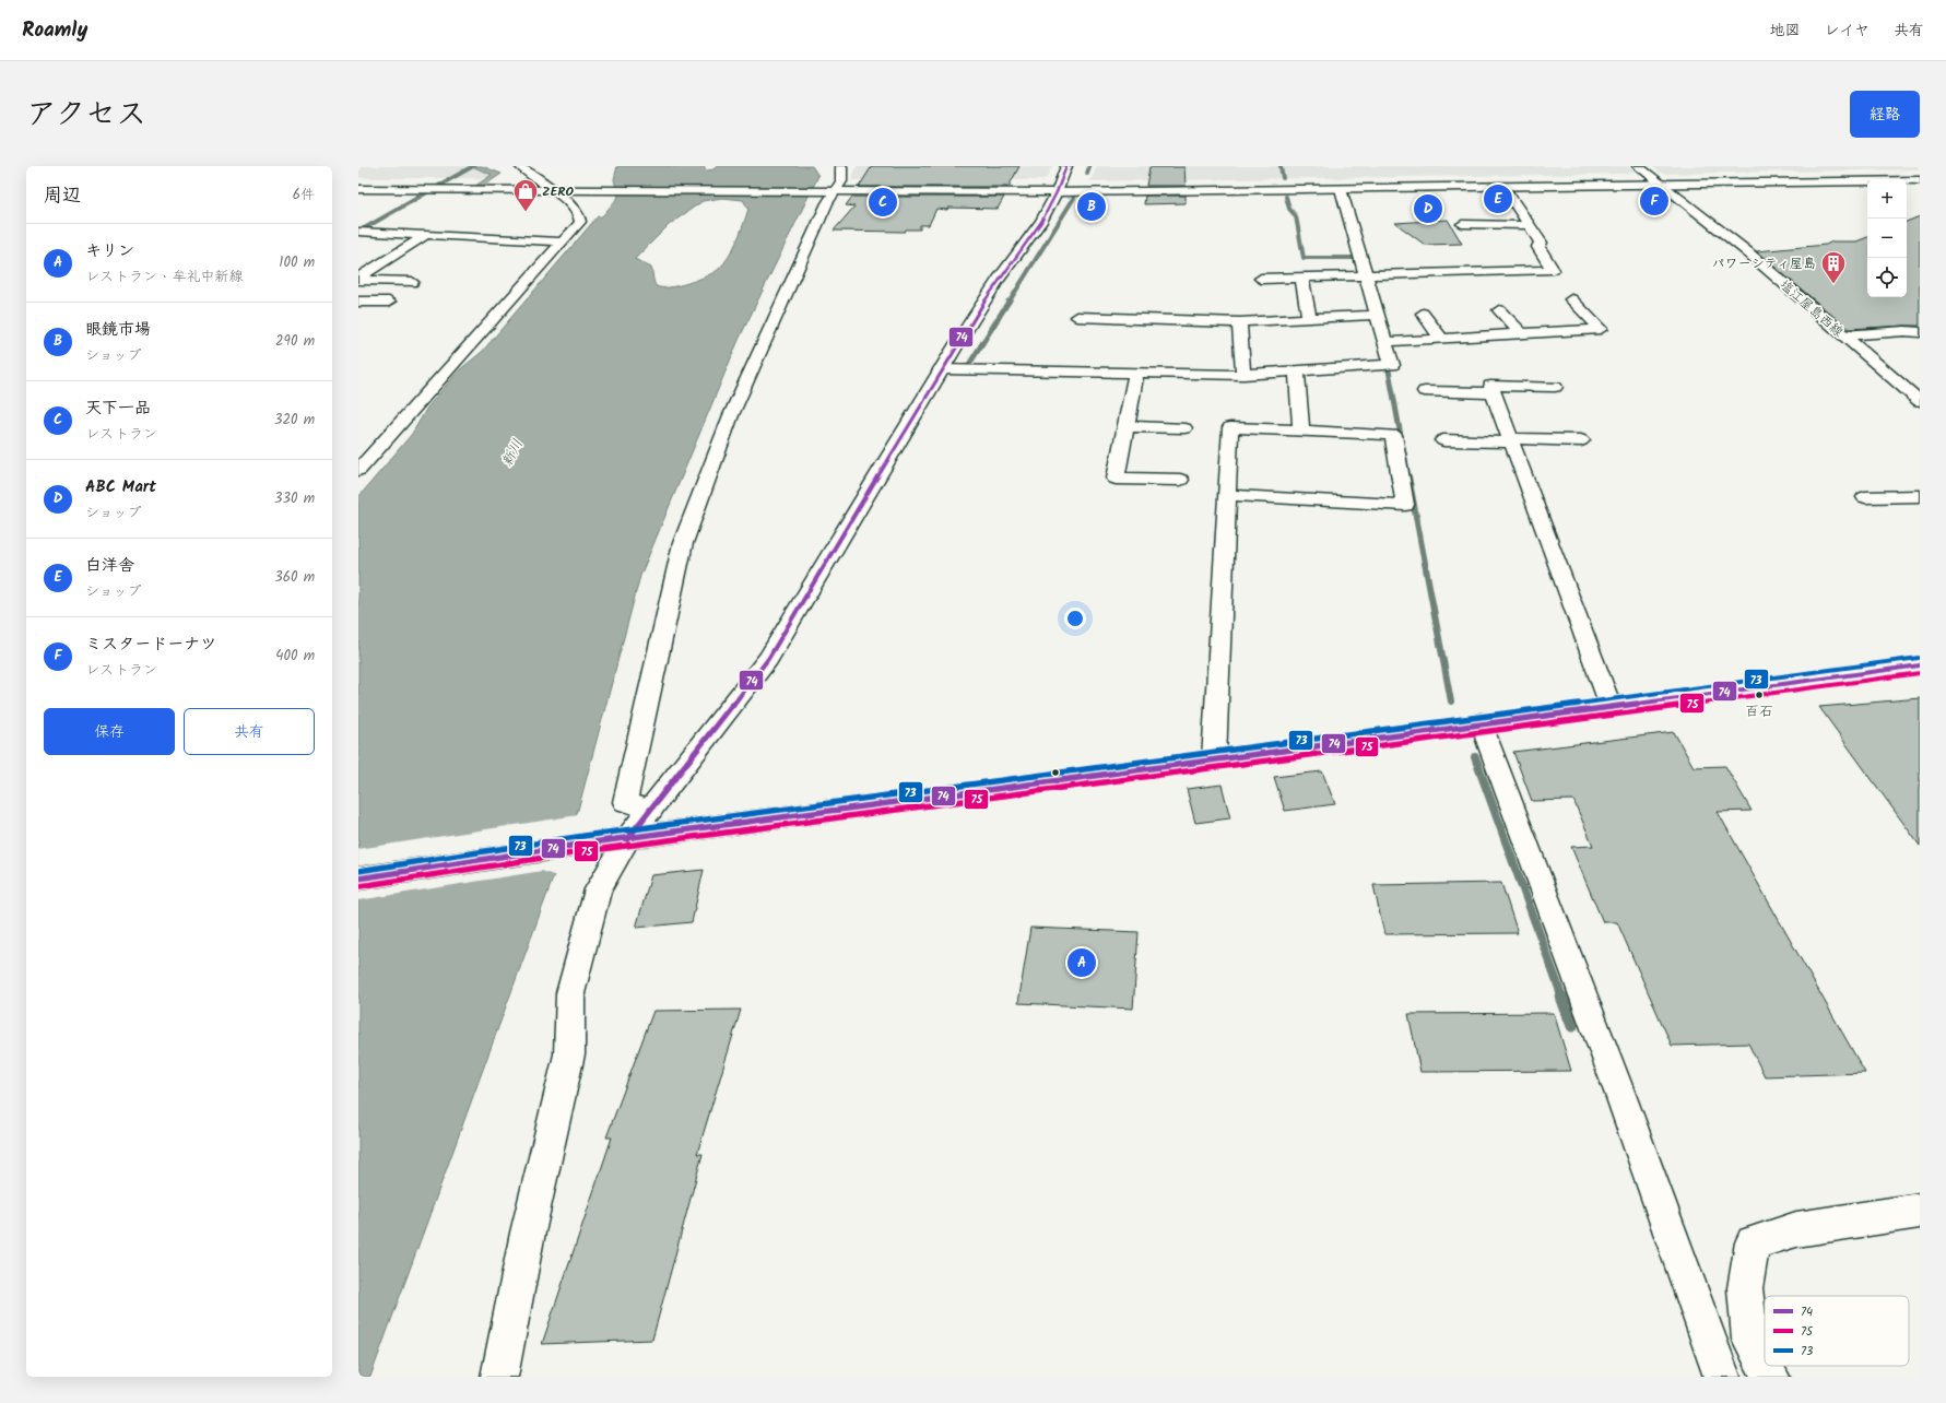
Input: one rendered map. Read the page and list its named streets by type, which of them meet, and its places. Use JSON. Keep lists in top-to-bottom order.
{
  "streets": {
    "main road": ["塩江屋島西線"]
  },
  "water": ["新川"],
  "places": {
    "shop": ["ZERO"],
    "building": ["パワーシティ屋島"],
    "other": ["百石"]
  },
  "lines": ["transit line 74", "transit line 73", "transit line 75"],
  "legend": ["74", "75", "73"],
  "page": {
    "header": "Roamly",
    "nav": ["地図", "レイヤ", "共有"],
    "title": "アクセス",
    "buttons": [
      "経路",
      ["保存", "共有"]
    ],
    "heading": ["周辺", "6件"],
    "map_buttons": ["+", "−"],
    "pins": [
      "E",
      "F",
      "C",
      "B",
      "D",
      "A"
    ],
    "list": [
      {
        "mark": "A",
        "name": "キリン",
        "note": "レストラン · 牟礼中新線",
        "value": "100 m"
      },
      {
        "mark": "B",
        "name": "眼鏡市場",
        "note": "ショップ",
        "value": "290 m"
      },
      {
        "mark": "C",
        "name": "天下一品",
        "note": "レストラン",
        "value": "320 m"
      },
      {
        "mark": "D",
        "name": "ABC Mart",
        "note": "ショップ",
        "value": "330 m"
      },
      {
        "mark": "E",
        "name": "白洋舎",
        "note": "ショップ",
        "value": "360 m"
      },
      {
        "mark": "F",
        "name": "ミスタードーナツ",
        "note": "レストラン",
        "value": "400 m"
      }
    ]
  }
}
